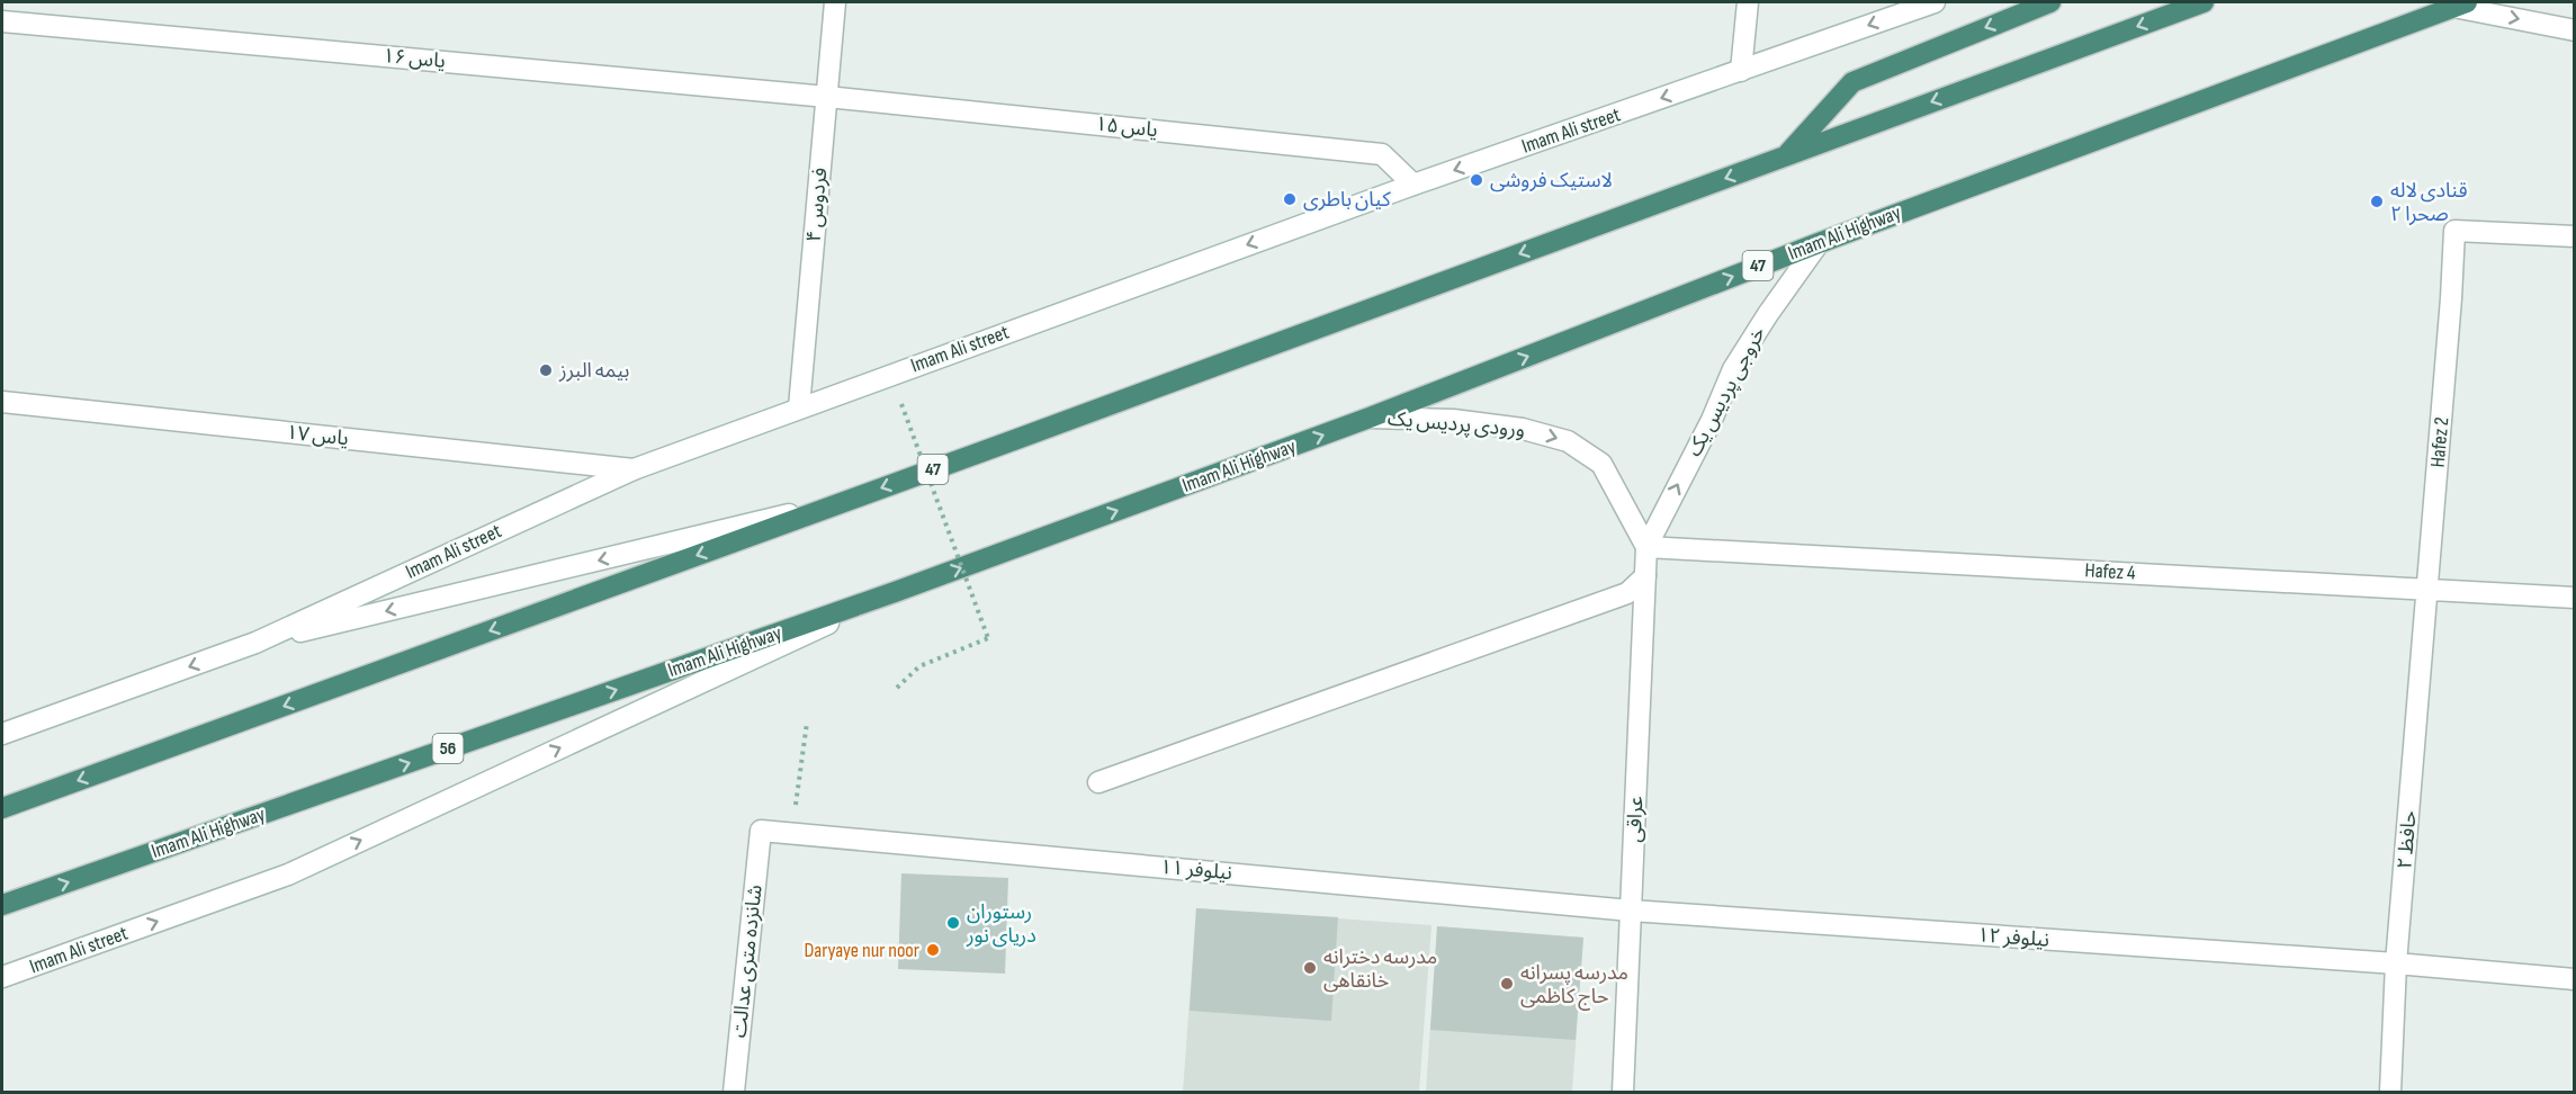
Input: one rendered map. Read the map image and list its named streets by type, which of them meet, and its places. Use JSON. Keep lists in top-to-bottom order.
{
  "streets": {
    "highway": ["Imam Ali Highway", "47", "56"],
    "street": [
      "یاس ۱۶",
      "یاس ۱۵",
      "Imam Ali street",
      "فردوس ۴",
      "خروجی پردیس یک",
      "ورودی پردیس یک",
      "یاس ۱۷",
      "Hafez 2",
      "Hafez 4",
      "عراقی",
      "حافظ ۲",
      "نیلوفر ۱۱",
      "نیلوفر ۱۲",
      "شانزده متری عدالت"
    ]
  },
  "crossings": [
    ["یاس ۱۶", "یاس ۱۵"],
    ["یاس ۱۶", "فردوس ۴"],
    ["یاس ۱۵", "Imam Ali street"],
    ["یاس ۱۵", "فردوس ۴"],
    ["Imam Ali street", "فردوس ۴"],
    ["Imam Ali street", "Imam Ali Highway"],
    ["Imam Ali street", "47"],
    ["Imam Ali street", "یاس ۱۷"],
    ["Imam Ali Highway", "خروجی پردیس یک"],
    ["Imam Ali Highway", "ورودی پردیس یک"],
    ["خروجی پردیس یک", "ورودی پردیس یک"],
    ["خروجی پردیس یک", "Hafez 4"],
    ["خروجی پردیس یک", "عراقی"],
    ["ورودی پردیس یک", "Hafez 4"],
    ["ورودی پردیس یک", "عراقی"],
    ["Hafez 2", "Hafez 4"],
    ["Hafez 2", "حافظ ۲"],
    ["Hafez 4", "عراقی"],
    ["Hafez 4", "حافظ ۲"],
    ["عراقی", "نیلوفر ۱۱"],
    ["عراقی", "نیلوفر ۱۲"],
    ["حافظ ۲", "نیلوفر ۱۲"],
    ["نیلوفر ۱۱", "نیلوفر ۱۲"],
    ["نیلوفر ۱۱", "شانزده متری عدالت"]
  ],
  "one_way": ["خروجی پردیس یک", "ورودی پردیس یک"],
  "places": [
    "لاستیک فروشی",
    "کیان باطری",
    "قنادی لاله صحرا ۲",
    "بیمه البرز",
    "رستوران دریای نور",
    "Daryaye nur noor",
    "مدرسه دخترانه خانقاهی",
    "مدرسه پسرانه حاج کاظمی"
  ]
}
